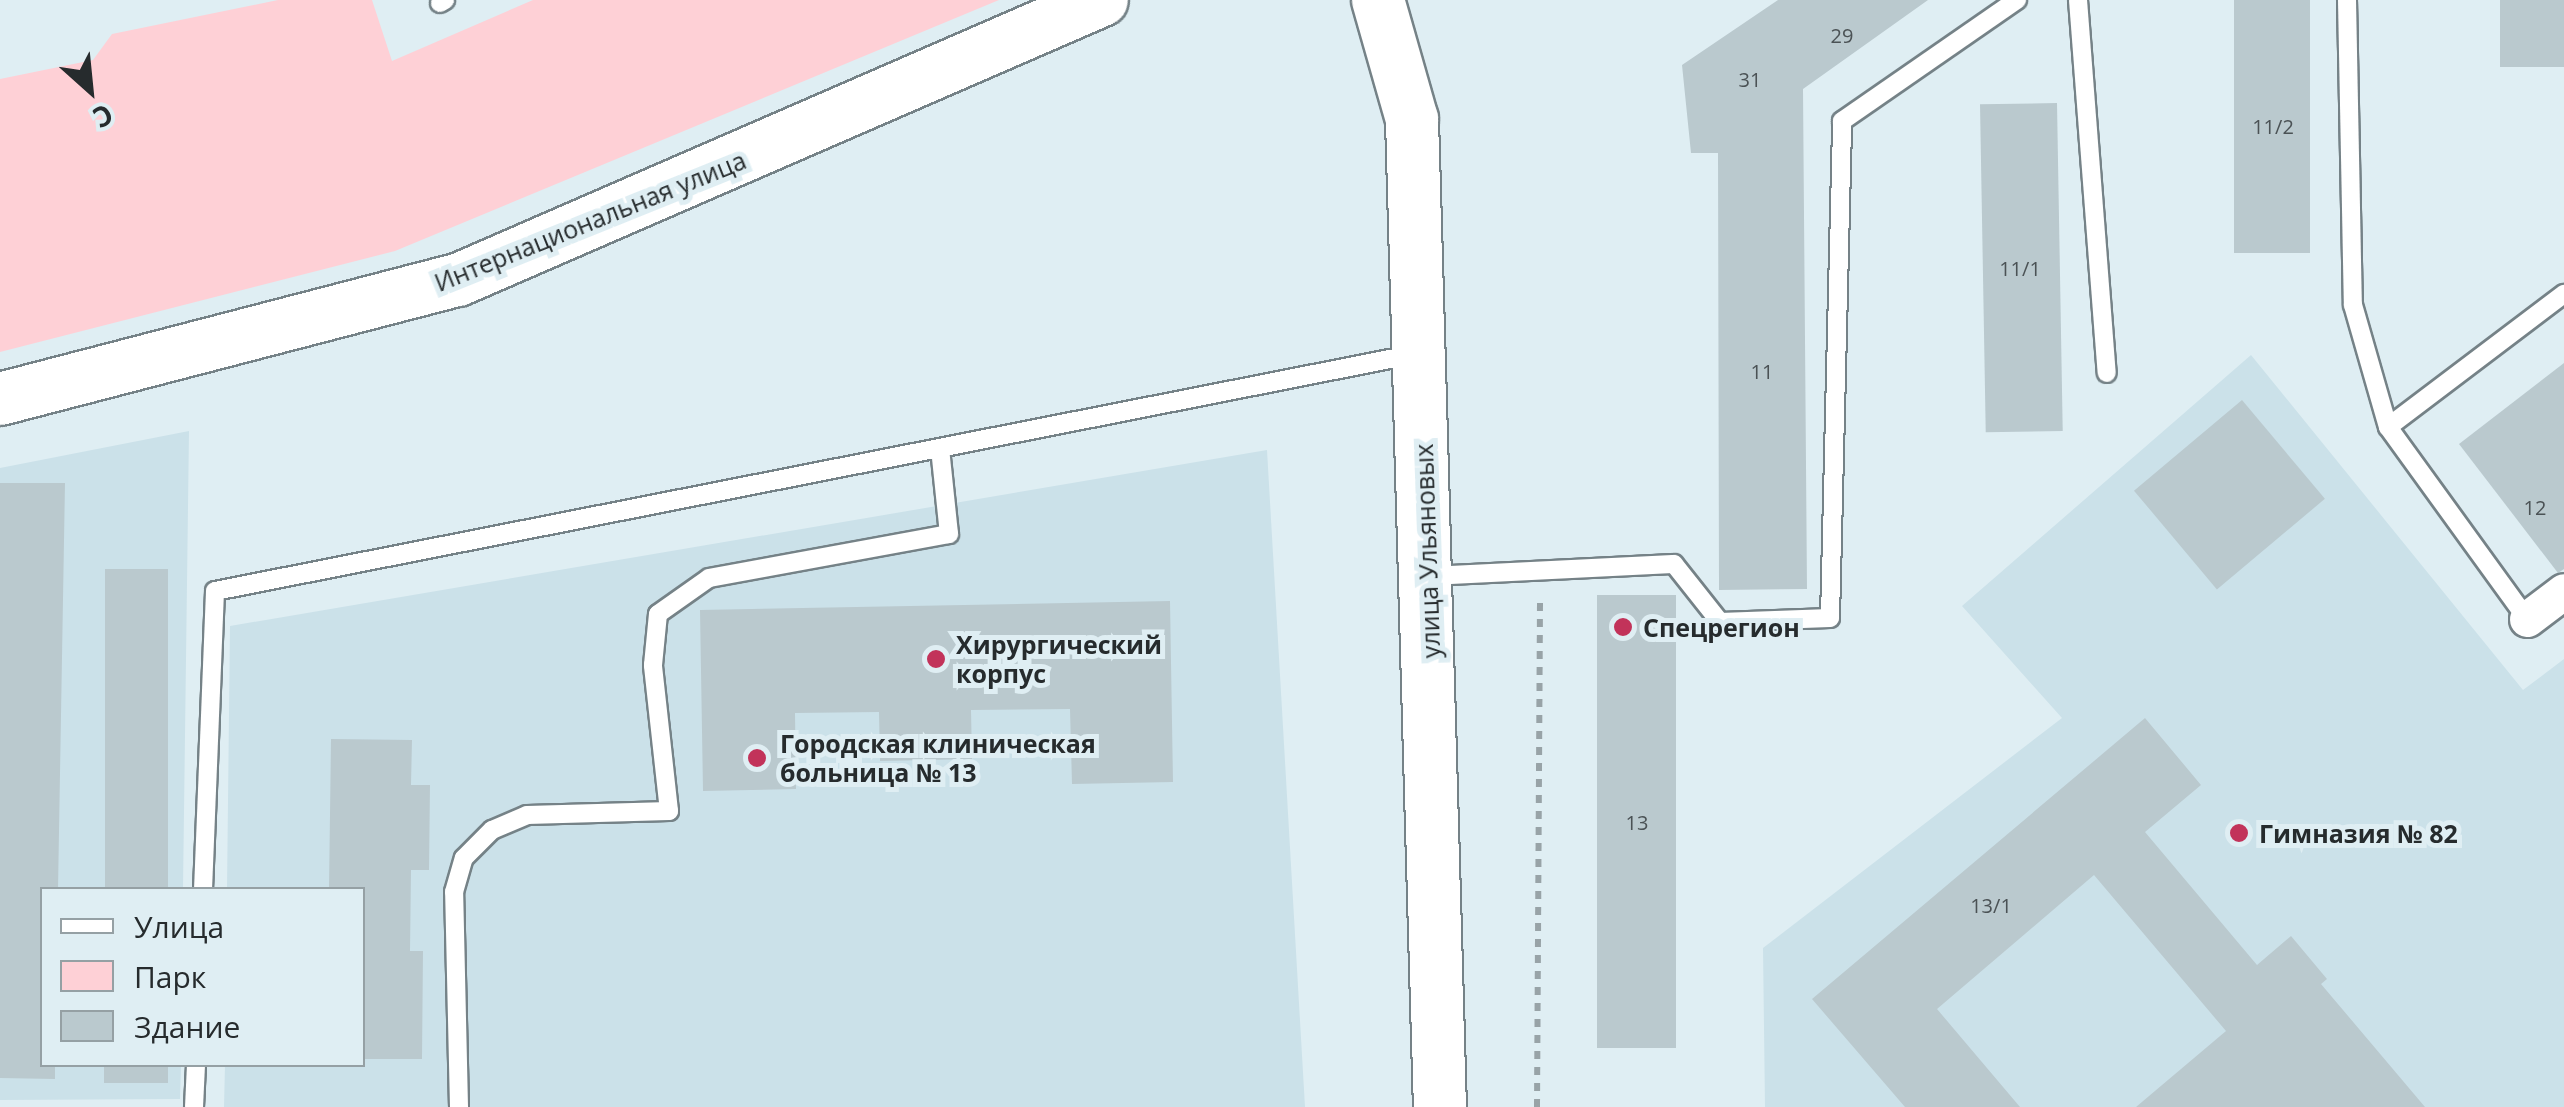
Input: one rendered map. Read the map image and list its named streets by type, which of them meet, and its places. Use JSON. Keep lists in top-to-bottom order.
{
  "streets": {
    "main road": ["Интернациональная улица", "улица Ульяновых"]
  },
  "places": [
    "Спецрегион",
    "Хирургический корпус",
    "Городская клиническая больница № 13",
    "Гимназия № 82"
  ],
  "house_numbers": [
    "29",
    "31",
    "11/2",
    "11/1",
    "11",
    "12",
    "13",
    "13/1"
  ],
  "legend": ["Улица", "Парк", "Здание"],
  "north": "bottom right"
}
